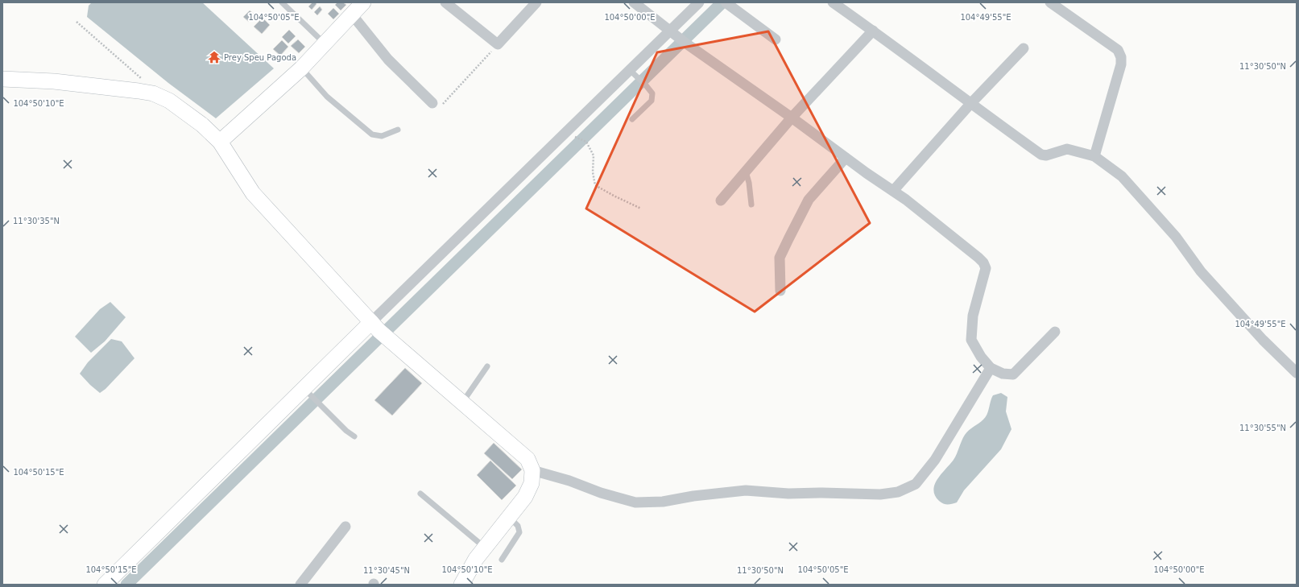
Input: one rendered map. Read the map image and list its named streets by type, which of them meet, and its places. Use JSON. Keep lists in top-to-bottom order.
{
  "places": {
    "temple": ["Prey Speu Pagoda"]
  },
  "coordinates": [
    "104°50'05\"E",
    "104°50'00\"E",
    "104°49'55\"E",
    "11°30'50\"N",
    "104°50'10\"E",
    "11°30'35\"N",
    "11°30'55\"N",
    "104°50'15\"E",
    "11°30'45\"N"
  ]
}
